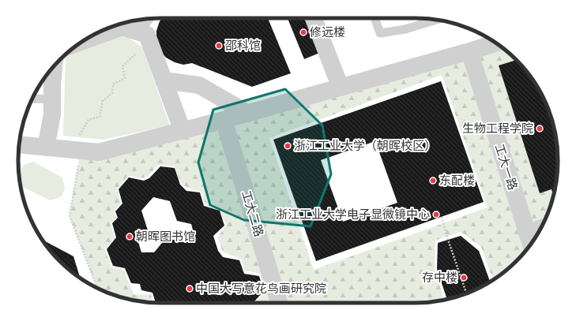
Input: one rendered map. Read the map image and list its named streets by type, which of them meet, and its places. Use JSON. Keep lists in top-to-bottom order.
{
  "streets": {
    "street": ["工大一路", "工大二路"]
  },
  "places": [
    "修远楼",
    "邵科馆",
    "生物工程学院",
    "浙江工业大学（朝晖校区）",
    "东配楼",
    "浙江工业大学电子显微镜中心",
    "朝晖图书馆",
    "存中楼",
    "中国大写意花鸟画研究院"
  ]
}
